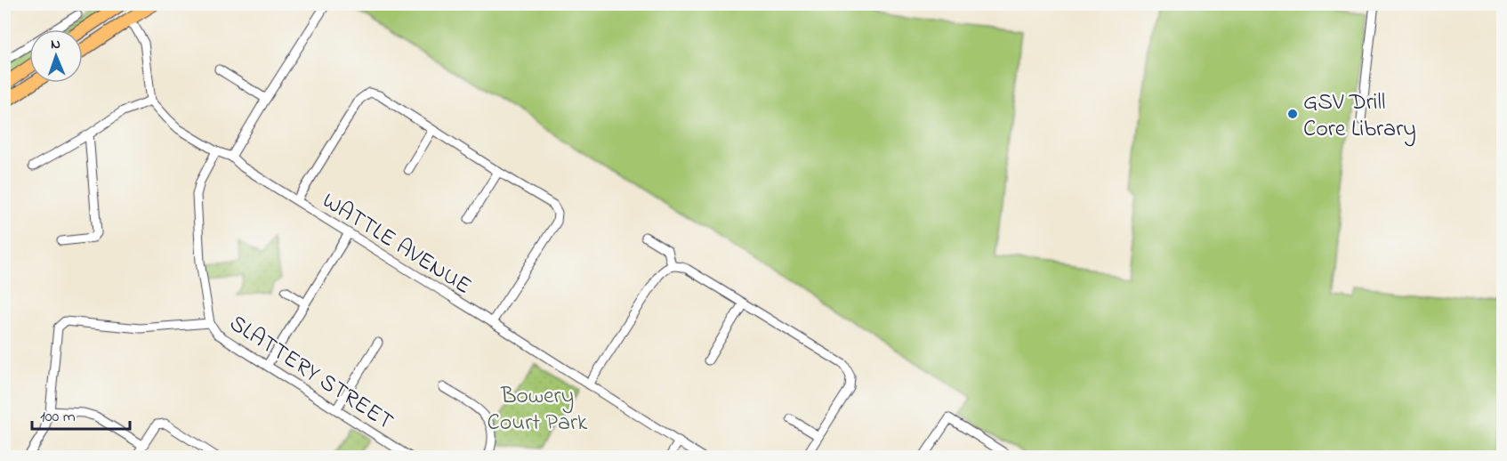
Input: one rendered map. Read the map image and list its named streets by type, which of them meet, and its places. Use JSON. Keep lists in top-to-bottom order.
{
  "streets": {
    "street": ["WATTLE AVENUE", "SLATTERY STREET"]
  },
  "crossings": [
    ["WATTLE AVENUE", "SLATTERY STREET"]
  ],
  "parks": ["Bowery Court Park"],
  "places": ["GSV Drill Core Library"],
  "scale_bar": "100 m",
  "north": "top"
}
